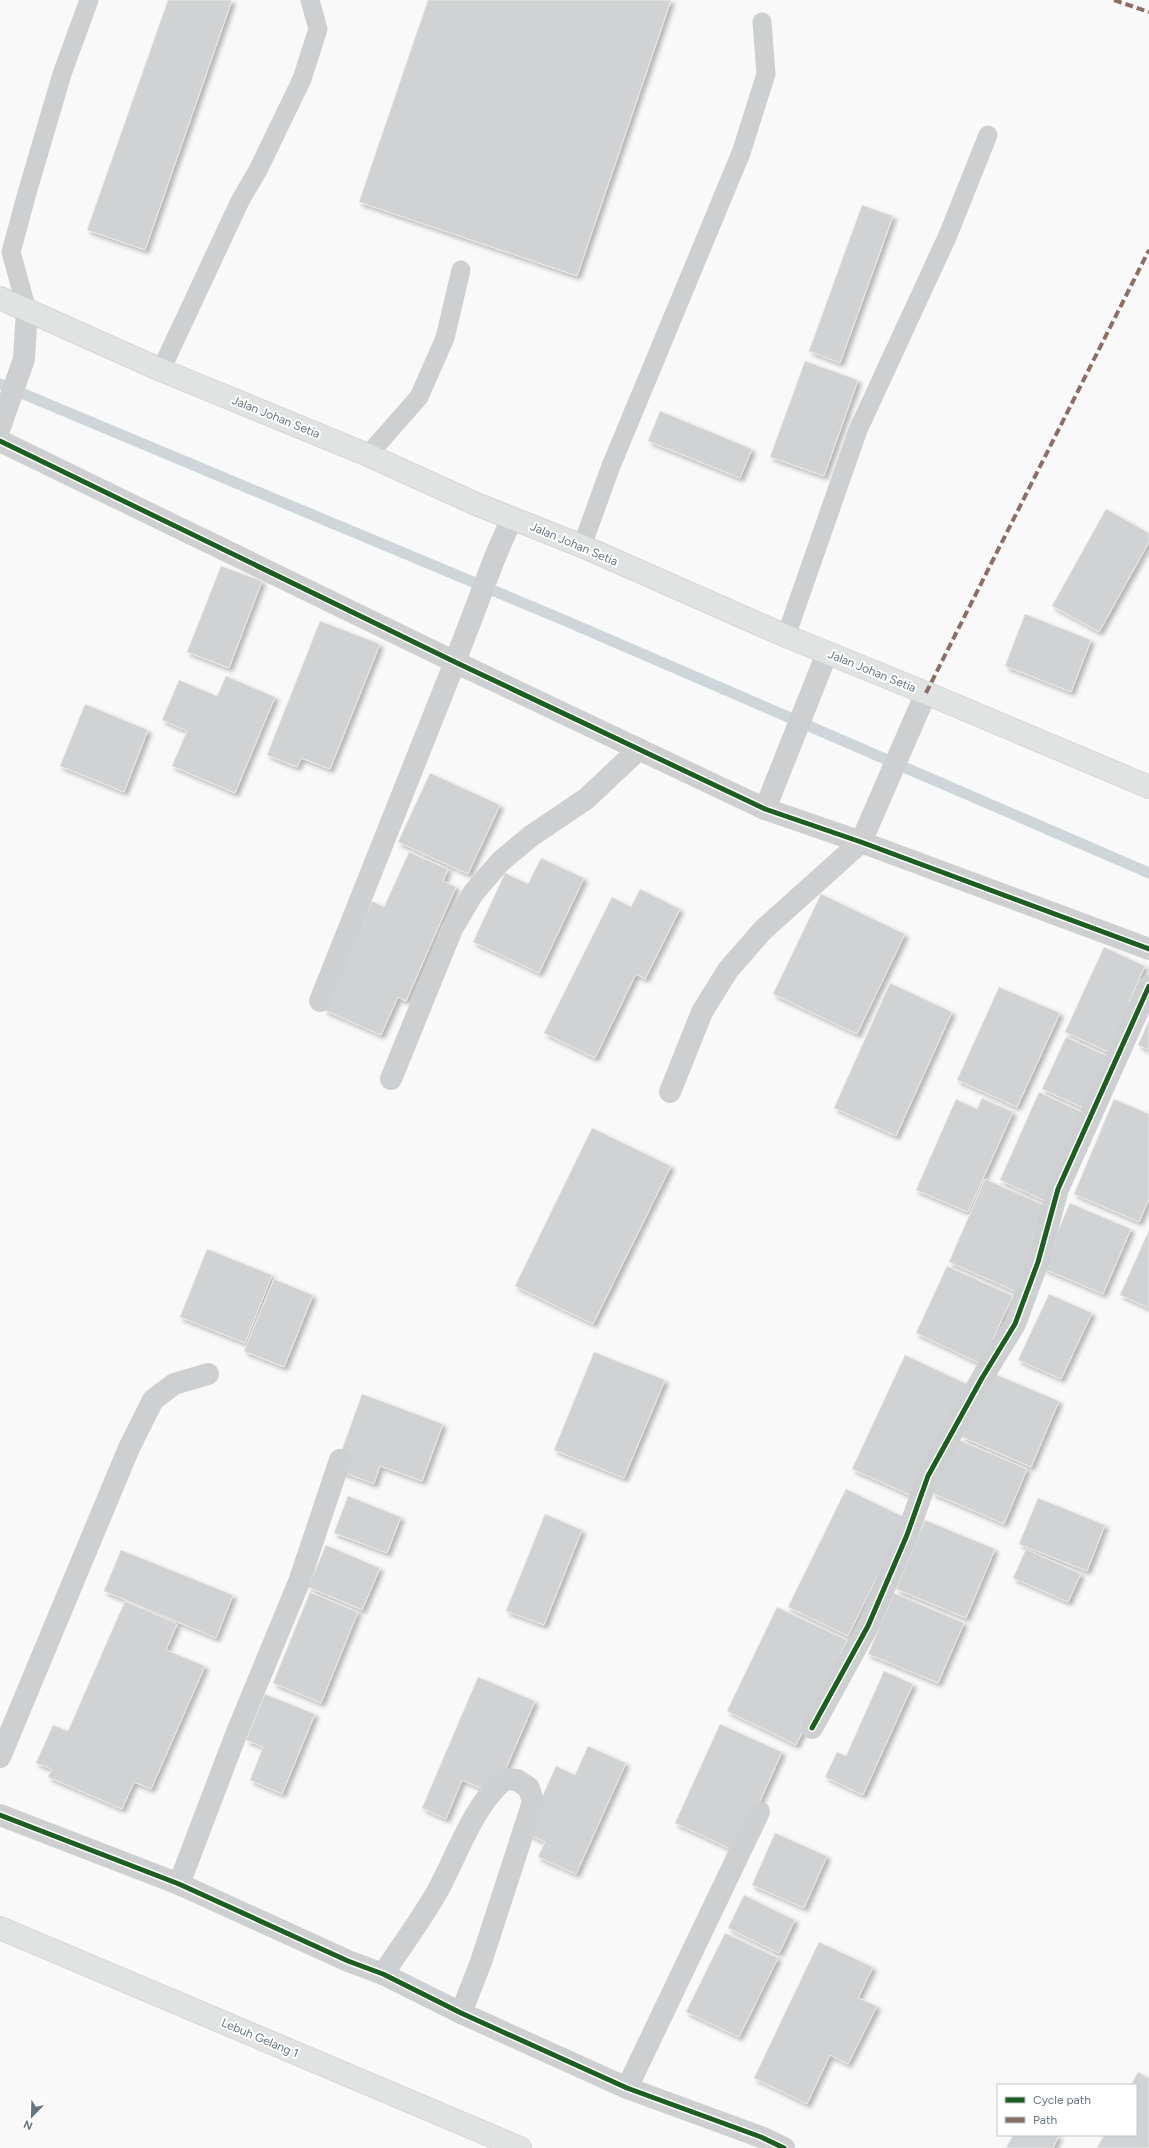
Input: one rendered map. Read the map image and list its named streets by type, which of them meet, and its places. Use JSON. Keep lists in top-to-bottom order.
{
  "streets": {
    "main road": ["Jalan Johan Setia", "Lebuh Gelang 1"]
  },
  "legend": ["Cycle path", "Path"],
  "north": "bottom left"
}
